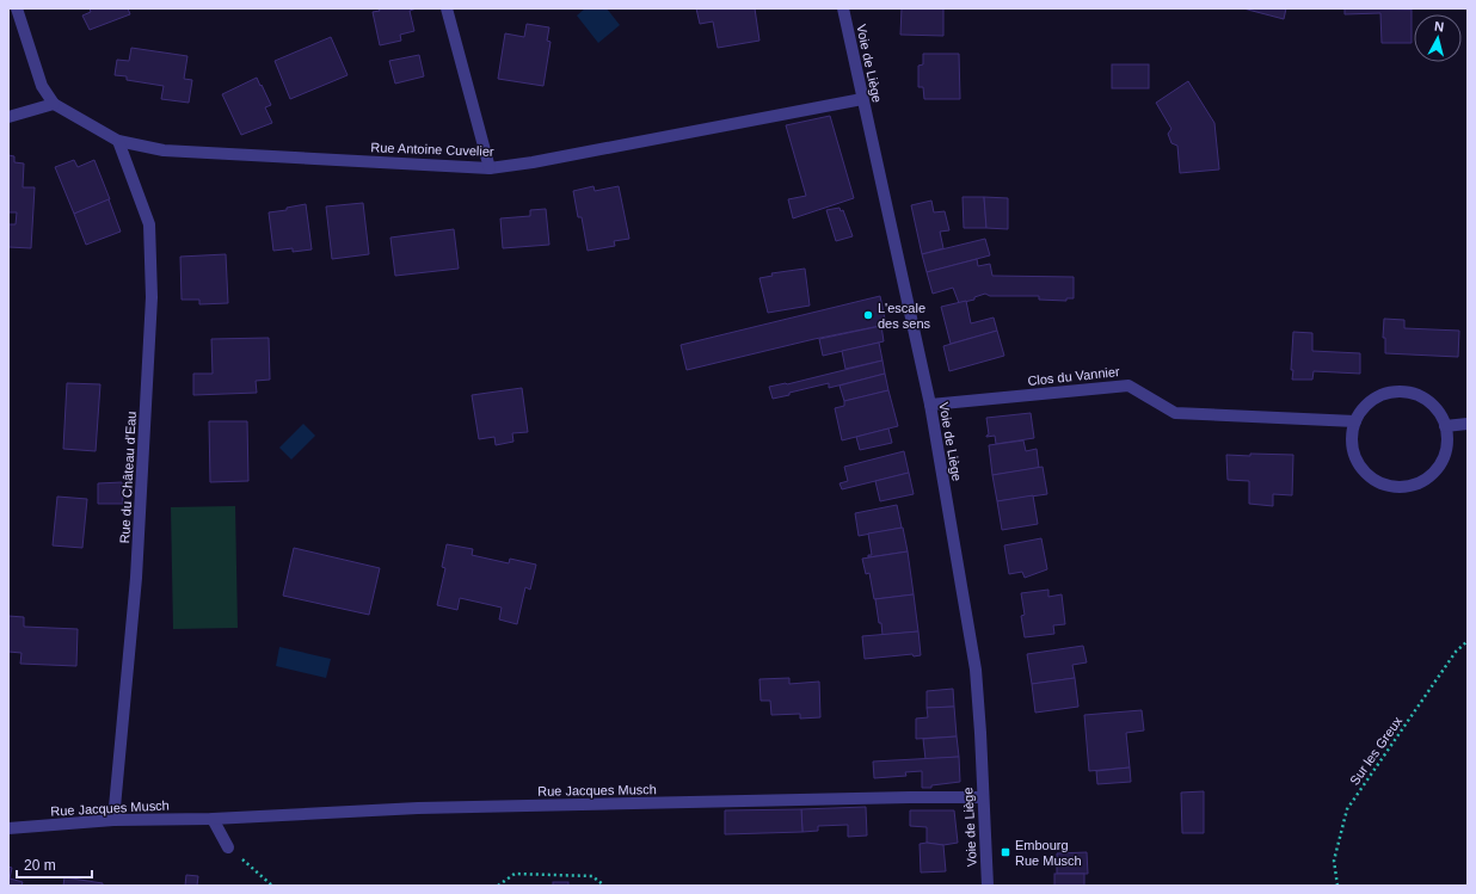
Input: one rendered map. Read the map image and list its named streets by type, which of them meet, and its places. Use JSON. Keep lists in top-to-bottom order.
{
  "streets": {
    "street": [
      "Voie de Liège",
      "Rue Antoine Cuvelier",
      "Clos du Vannier",
      "Rue du Château d'Eau",
      "Rue Jacques Musch"
    ],
    "path": ["Sur les Greux"]
  },
  "crossings": [
    ["Voie de Liège", "Rue Antoine Cuvelier"],
    ["Voie de Liège", "Clos du Vannier"],
    ["Voie de Liège", "Rue Jacques Musch"],
    ["Rue Antoine Cuvelier", "Rue du Château d'Eau"],
    ["Rue du Château d'Eau", "Rue Jacques Musch"]
  ],
  "places": {
    "other": ["L'escale des sens"],
    "transit": ["Embourg Rue Musch"]
  },
  "scale_bar": "20 m",
  "north": "top"
}
